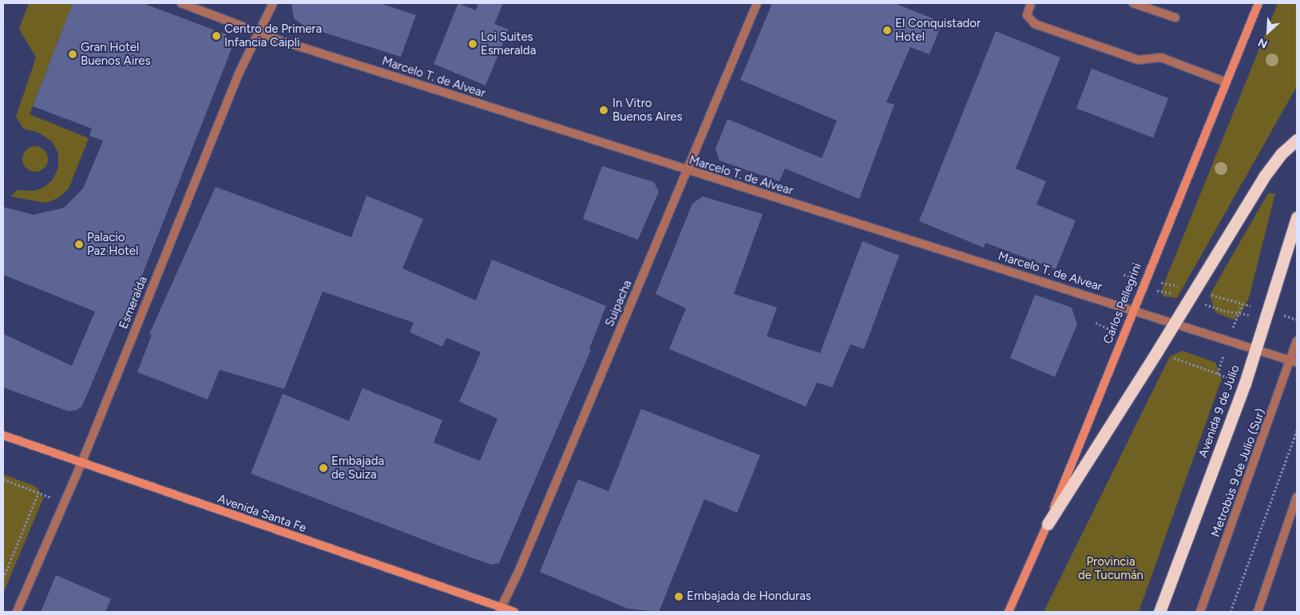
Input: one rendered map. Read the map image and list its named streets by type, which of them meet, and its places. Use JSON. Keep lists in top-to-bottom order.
{
  "streets": {
    "highway": ["Avenida 9 de Julio"],
    "street": [
      "Marcelo T. de Alvear",
      "Esmeralda",
      "Suipacha",
      "Carlos Pellegrini",
      "Metrobús 9 de Julio (Sur)",
      "Avenida Santa Fe"
    ]
  },
  "crossings": [
    ["Marcelo T. de Alvear", "Esmeralda"],
    ["Marcelo T. de Alvear", "Suipacha"],
    ["Marcelo T. de Alvear", "Carlos Pellegrini"],
    ["Marcelo T. de Alvear", "Avenida 9 de Julio"],
    ["Marcelo T. de Alvear", "Metrobús 9 de Julio (Sur)"],
    ["Esmeralda", "Avenida Santa Fe"],
    ["Suipacha", "Avenida Santa Fe"]
  ],
  "parks": ["Provincia de Tucumán"],
  "places": [
    "El Conquistador Hotel",
    "Centro de Primera Infancia Caipli",
    "Loi Suites Esmeralda",
    "Gran Hotel Buenos Aires",
    "In Vitro Buenos Aires",
    "Palacio Paz Hotel",
    "Embajada de Suiza",
    "Embajada de Honduras"
  ],
  "north": "bottom left"
}
